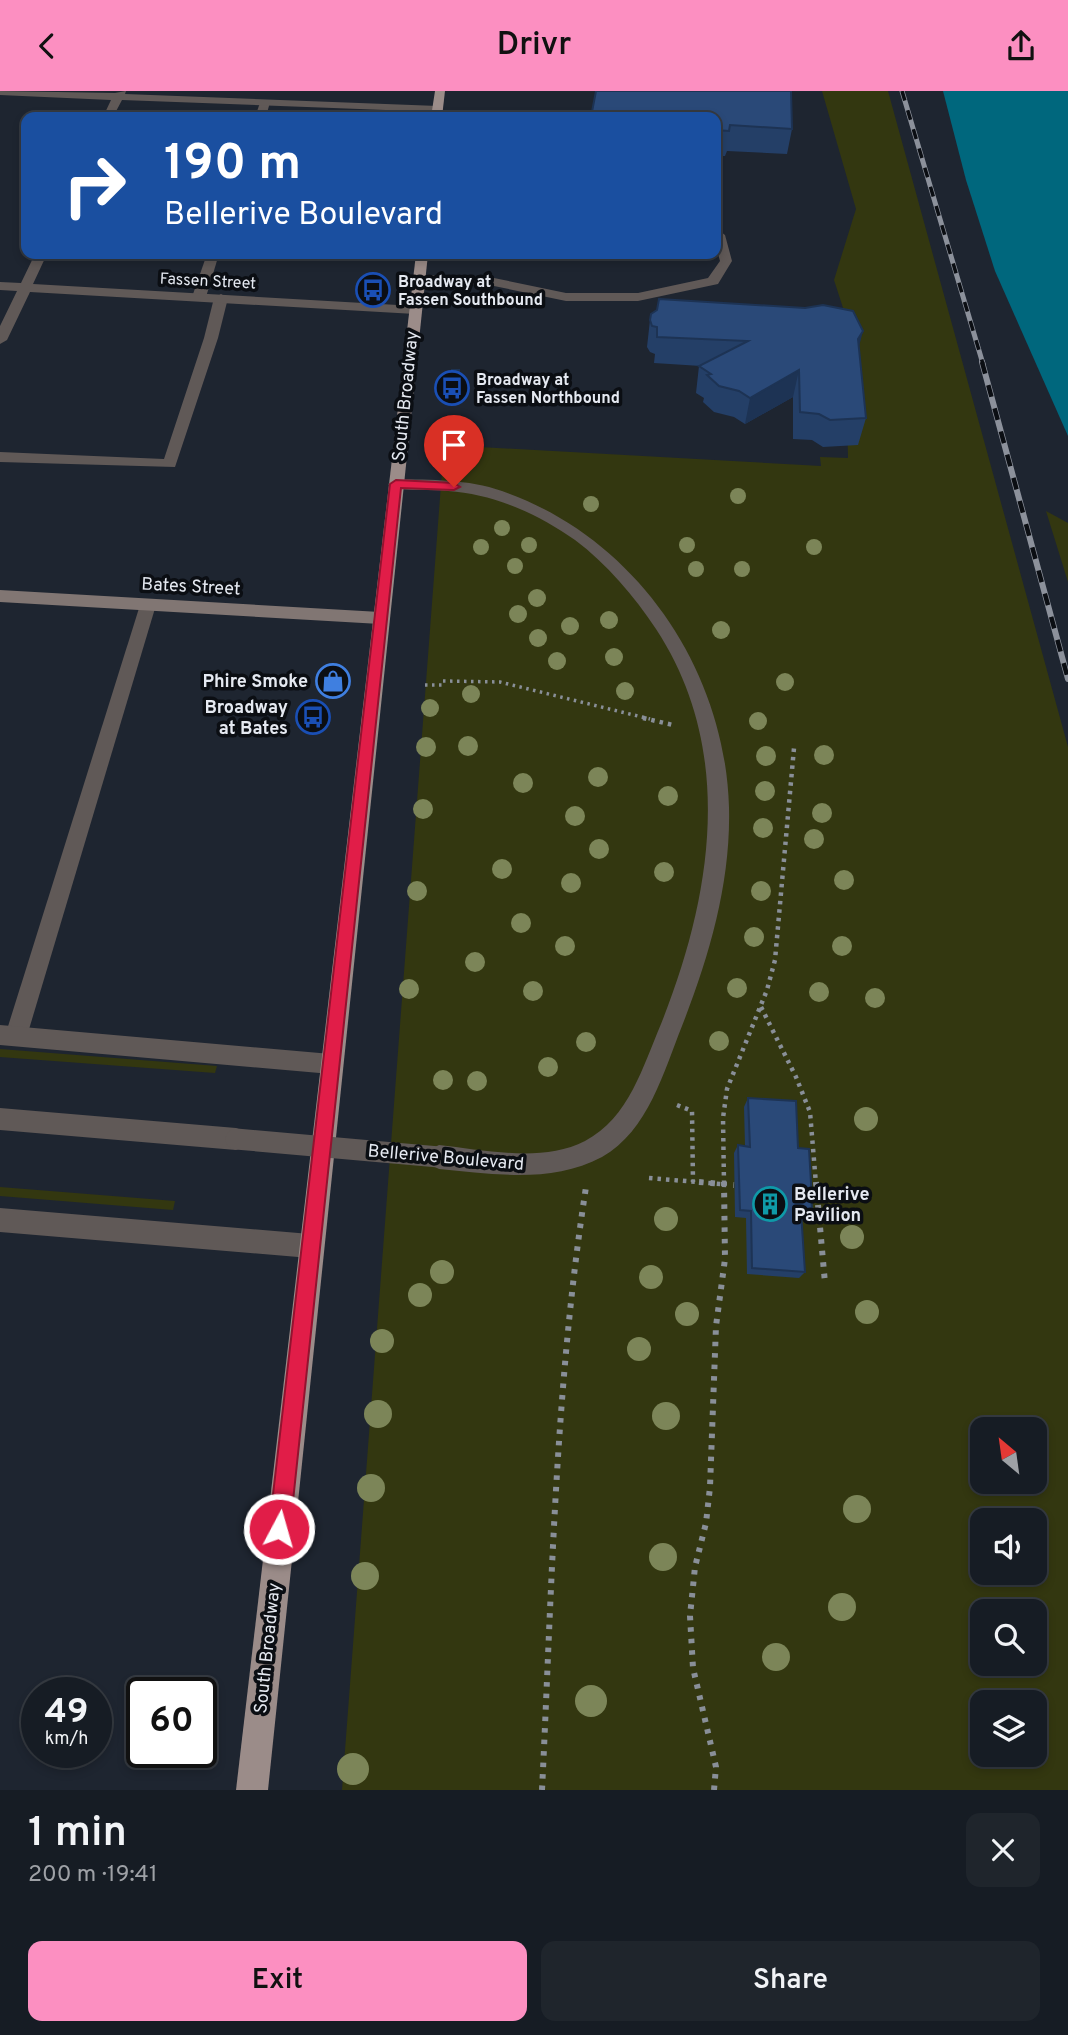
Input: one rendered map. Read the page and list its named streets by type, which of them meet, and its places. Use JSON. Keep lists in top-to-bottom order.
{
  "streets": {
    "main road": ["South Broadway", "Bates Street"],
    "street": ["Fassen Street", "Bellerive Boulevard"]
  },
  "crossings": [
    ["Fassen Street", "South Broadway"],
    ["South Broadway", "Bates Street"],
    ["South Broadway", "Bellerive Boulevard"]
  ],
  "places": {
    "bus stop": ["Broadway at Fassen Southbound", "Broadway at Fassen Northbound", "Broadway at Bates"],
    "shop": ["Phire Smoke"],
    "building": ["Bellerive Pavilion"]
  },
  "north": "top left",
  "page": {
    "header": "Drivr",
    "turn": ["190 m", "Bellerive Boulevard"],
    "speed": "49 km/h",
    "limit": "60",
    "heading": ["1 min", "200 m · 19:41"],
    "buttons": ["Exit", "Share"]
  }
}
